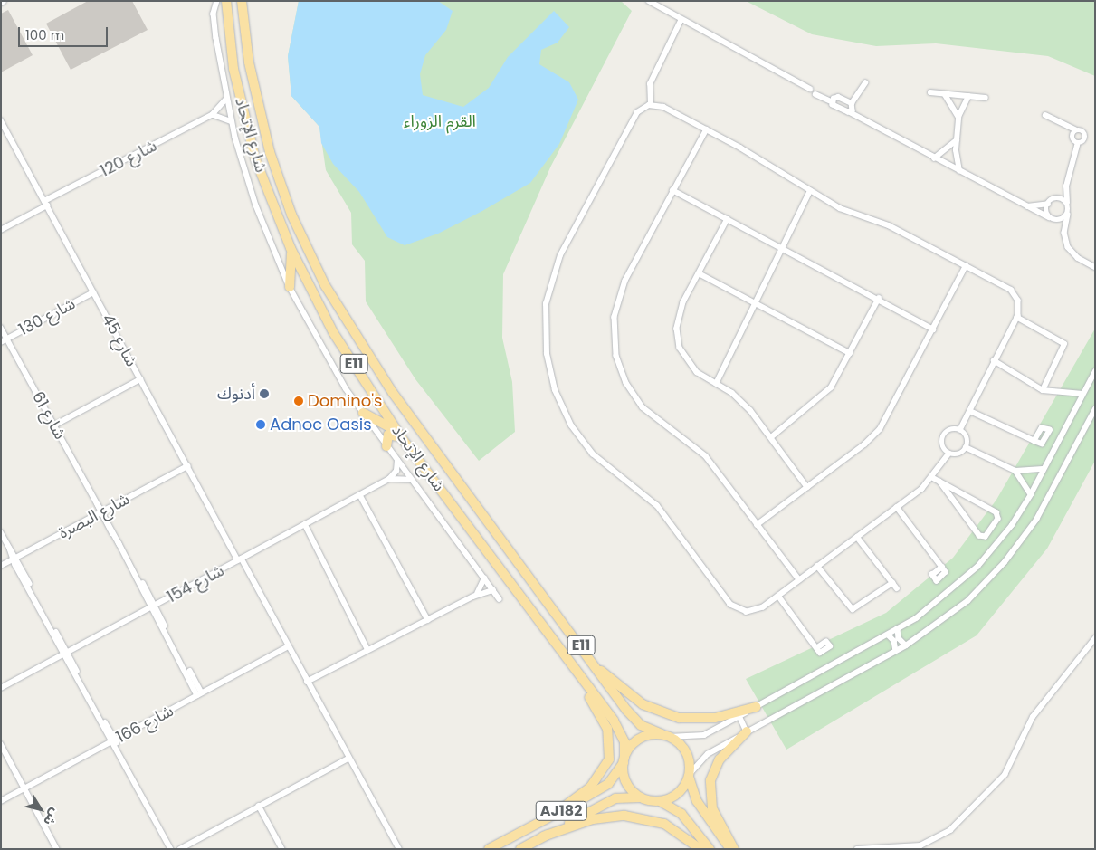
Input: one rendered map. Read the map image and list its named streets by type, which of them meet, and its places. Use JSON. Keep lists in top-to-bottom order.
{
  "streets": {
    "highway": ["شارع الإتحاد", "E11", "AJ182"],
    "street": [
      "شارع 120",
      "شارع 130",
      "شارع 45",
      "شارع 61",
      "شارع البصرة",
      "شارع 154",
      "شارع 166"
    ]
  },
  "crossings": [
    ["شارع الإتحاد", "AJ182"],
    ["شارع 120", "شارع 45"],
    ["شارع 130", "شارع 45"],
    ["شارع 130", "شارع 61"],
    ["شارع 45", "شارع البصرة"],
    ["شارع 45", "شارع 154"],
    ["شارع 45", "شارع 166"],
    ["شارع 61", "شارع البصرة"],
    ["شارع 61", "شارع 154"],
    ["شارع 61", "شارع 166"]
  ],
  "parks": ["القرم الزوراء"],
  "places": ["أدنوك", "Domino's", "Adnoc Oasis"],
  "scale_bar": "100 m",
  "north": "bottom right"
}
